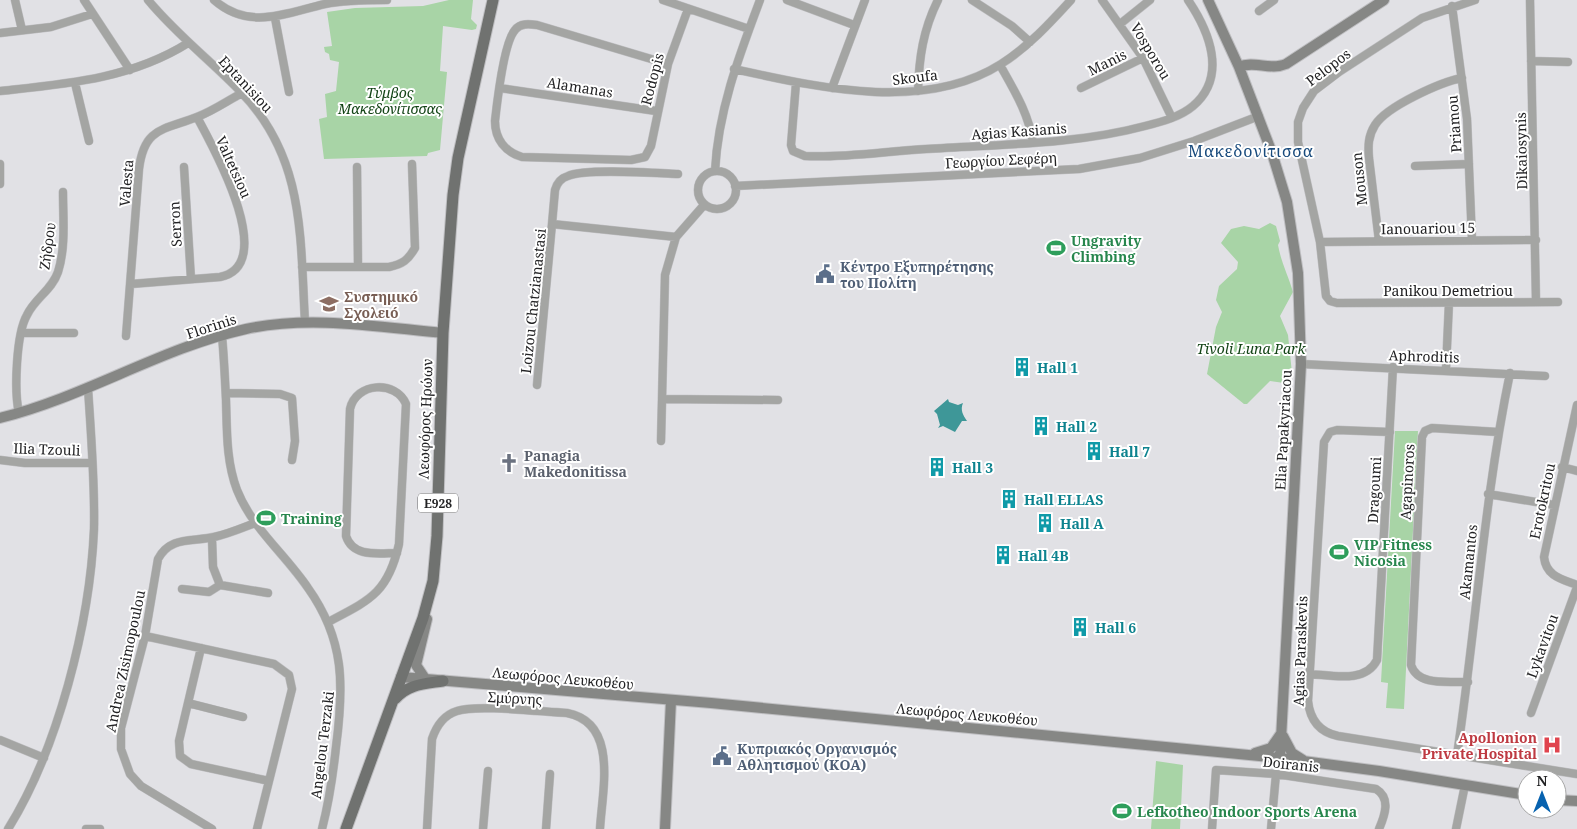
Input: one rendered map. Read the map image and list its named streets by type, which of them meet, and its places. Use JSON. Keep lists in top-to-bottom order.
{
  "streets": {
    "main road": [
      "Florinis",
      "Λεωφόρος Ηρώων",
      "Elia Papakyriacou",
      "E928",
      "Λεωφόρος Λευκοθέου"
    ],
    "street": [
      "Vosporou",
      "Manis",
      "Pelopos",
      "Skoufa",
      "Rodopis",
      "Eptanisiou",
      "Alamanas",
      "Priamou",
      "Agias Kasianis",
      "Dikaiosynis",
      "Γεωργίου Σεφέρη",
      "Valtetsiou",
      "Mouson",
      "Valesta",
      "Serron",
      "Ianouariou 15",
      "Ζήδρου",
      "Panikou Demetriou",
      "Loizou Chatzianastasi",
      "Aphroditis",
      "Ilia Tzouli",
      "Agapinoros",
      "Dragoumi",
      "Erotokritou",
      "Akamantos",
      "Lykavitou",
      "Agias Paraskevis",
      "Andrea Zisimopoulou",
      "Σμύρνης",
      "Angelou Terzaki",
      "Doiranis"
    ]
  },
  "crossings": [
    ["Vosporou", "Manis"],
    ["Vosporou", "Agias Kasianis"],
    ["Pelopos", "Priamou"],
    ["Pelopos", "Ianouariou 15"],
    ["Pelopos", "Panikou Demetriou"],
    ["Skoufa", "Agias Kasianis"],
    ["Rodopis", "Alamanas"],
    ["Eptanisiou", "Valesta"],
    ["Eptanisiou", "Florinis"],
    ["Priamou", "Mouson"],
    ["Priamou", "Ianouariou 15"],
    ["Dikaiosynis", "Ianouariou 15"],
    ["Dikaiosynis", "Panikou Demetriou"],
    ["Γεωργίου Σεφέρη", "Elia Papakyriacou"],
    ["Valtetsiou", "Valesta"],
    ["Valtetsiou", "Serron"],
    ["Mouson", "Ianouariou 15"],
    ["Ζήδρου", "Florinis"],
    ["Florinis", "Λεωφόρος Ηρώων"],
    ["Florinis", "Angelou Terzaki"],
    ["Aphroditis", "Elia Papakyriacou"],
    ["Aphroditis", "Dragoumi"],
    ["Aphroditis", "Akamantos"],
    ["Λεωφόρος Ηρώων", "Λεωφόρος Λευκοθέου"],
    ["Elia Papakyriacou", "Λεωφόρος Λευκοθέου"],
    ["Agapinoros", "Akamantos"],
    ["Dragoumi", "Agias Paraskevis"],
    ["Erotokritou", "Lykavitou"],
    ["Akamantos", "Agias Paraskevis"],
    ["Andrea Zisimopoulou", "Angelou Terzaki"]
  ],
  "districts": ["Μακεδονίτισσα"],
  "parks": ["Τύμβος Μακεδονίτισσας", "Tivoli Luna Park"],
  "places": {
    "sports": [
      "Ungravity Climbing",
      "Training",
      "VIP Fitness Nicosia",
      "Lefkotheo Indoor Sports Arena"
    ],
    "public building": ["Κέντρο Εξυπηρέτησης του Πολίτη", "Κυπριακός Οργανισμός Αθλητισμού (ΚΟΑ)"],
    "school or university": ["Συστημικó Σχολειó"],
    "building": [
      "Hall 1",
      "Hall 2",
      "Hall 7",
      "Hall 3",
      "Hall ELLAS",
      "Hall A",
      "Hall 4B",
      "Hall 6"
    ],
    "church": ["Panagia Makedonitissa"],
    "hospital": ["Apollonion Private Hospital"]
  },
  "north": "top"
}
